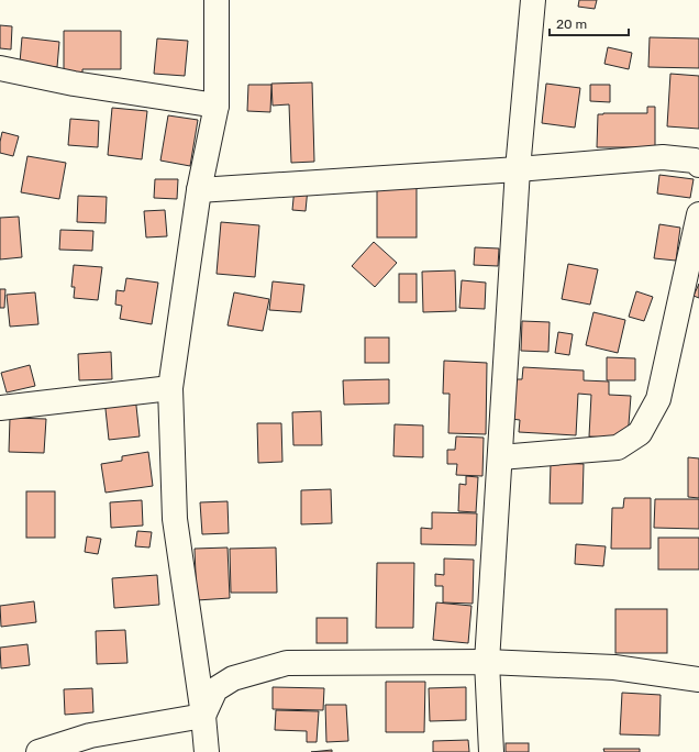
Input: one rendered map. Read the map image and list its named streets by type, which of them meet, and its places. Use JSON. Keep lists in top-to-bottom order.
{
  "scale_bar": "20 m"
}
